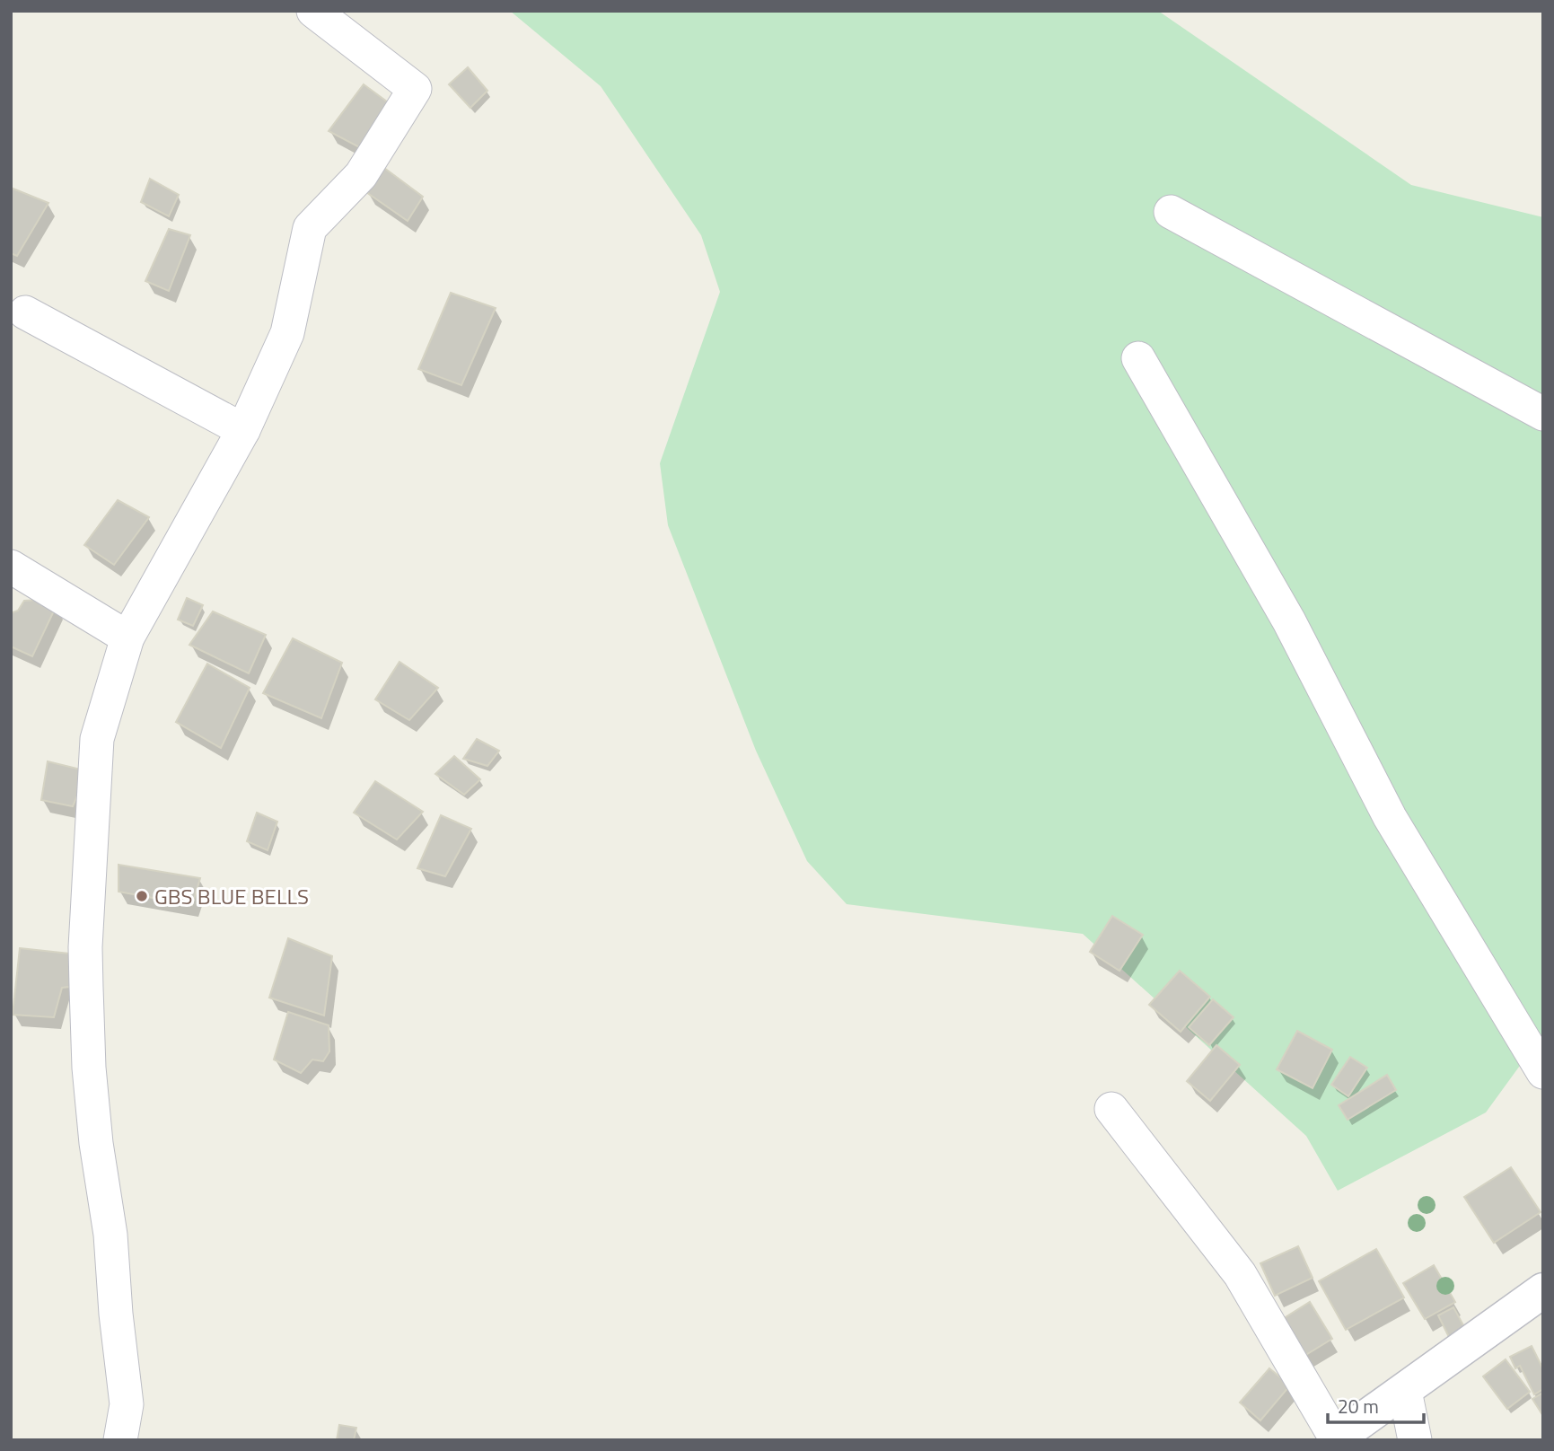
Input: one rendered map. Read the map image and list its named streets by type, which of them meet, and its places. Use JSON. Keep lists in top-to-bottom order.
{
  "places": ["GBS BLUE BELLS"],
  "scale_bar": "20 m"
}
